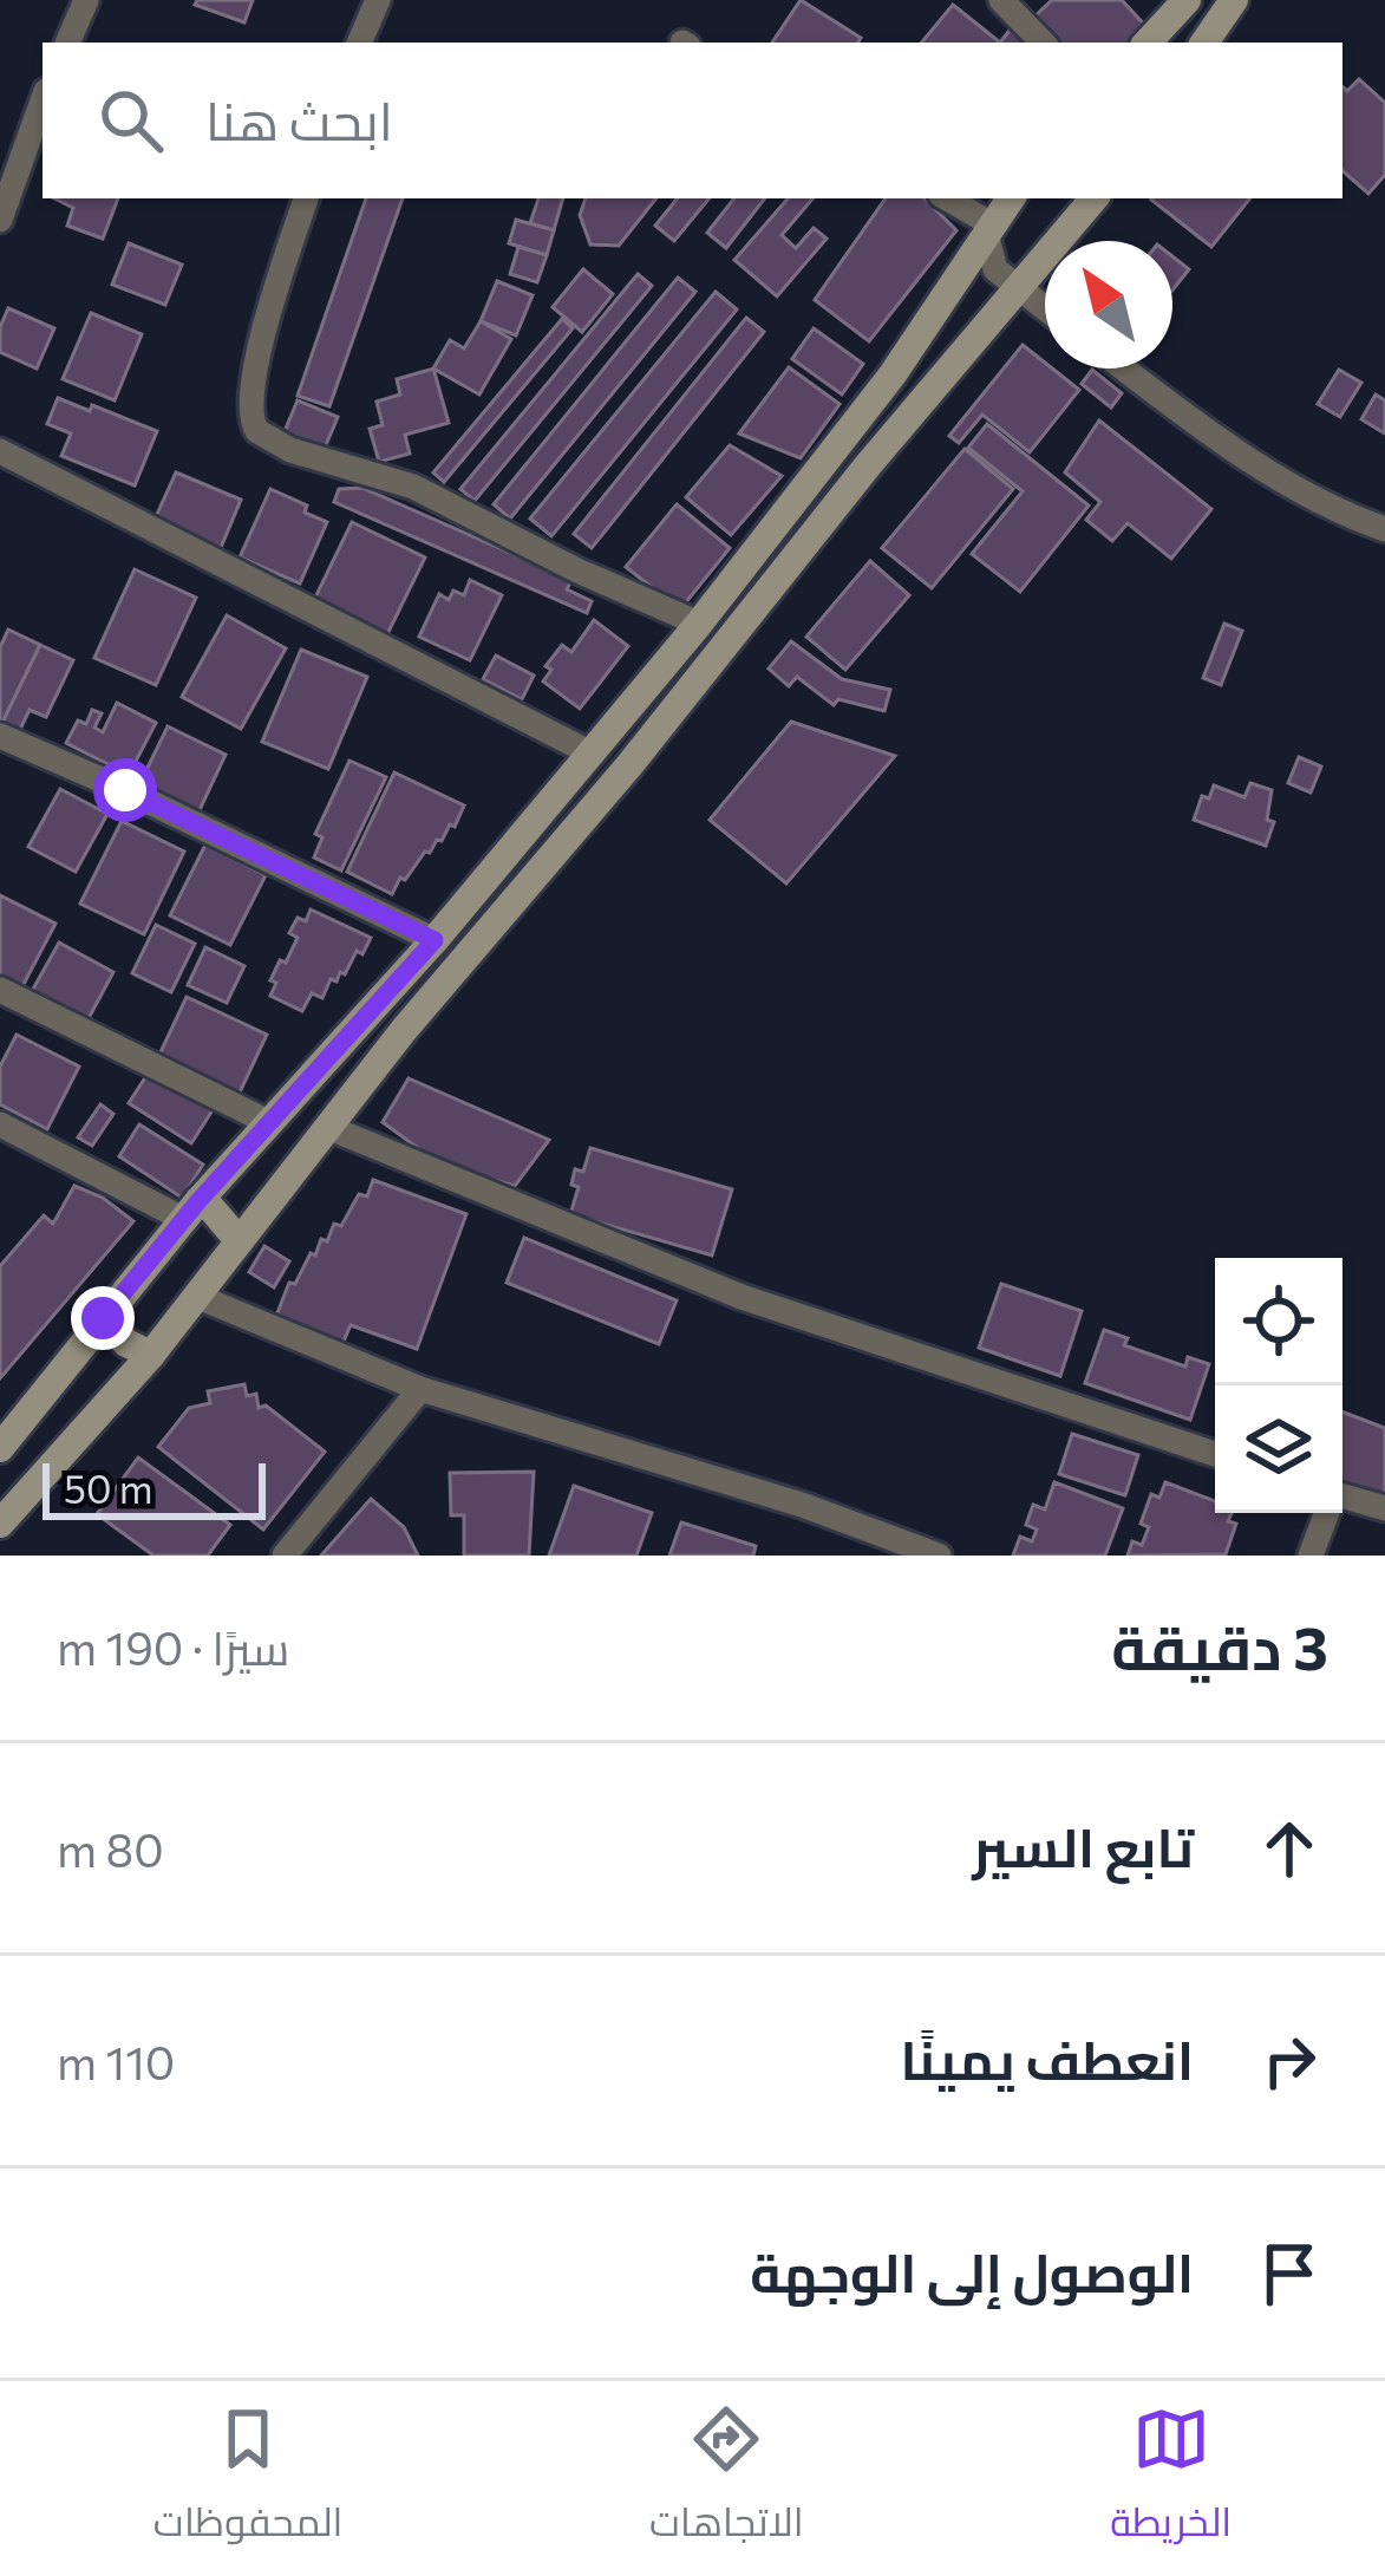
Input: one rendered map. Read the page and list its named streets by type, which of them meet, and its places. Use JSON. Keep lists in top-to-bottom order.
{
  "scale_bar": "50 m",
  "north": "top left",
  "page": {
    "search": "ابحث هنا",
    "scale": "50 m",
    "heading": ["3 دقيقة", "سيرًا · 190 m"],
    "list": [
      ["تابع السير", "80 m"],
      ["انعطف يمينًا", "110 m"],
      "الوصول إلى الوجهة"
    ],
    "nav": ["الخريطة", "الاتجاهات", "المحفوظات"]
  }
}
